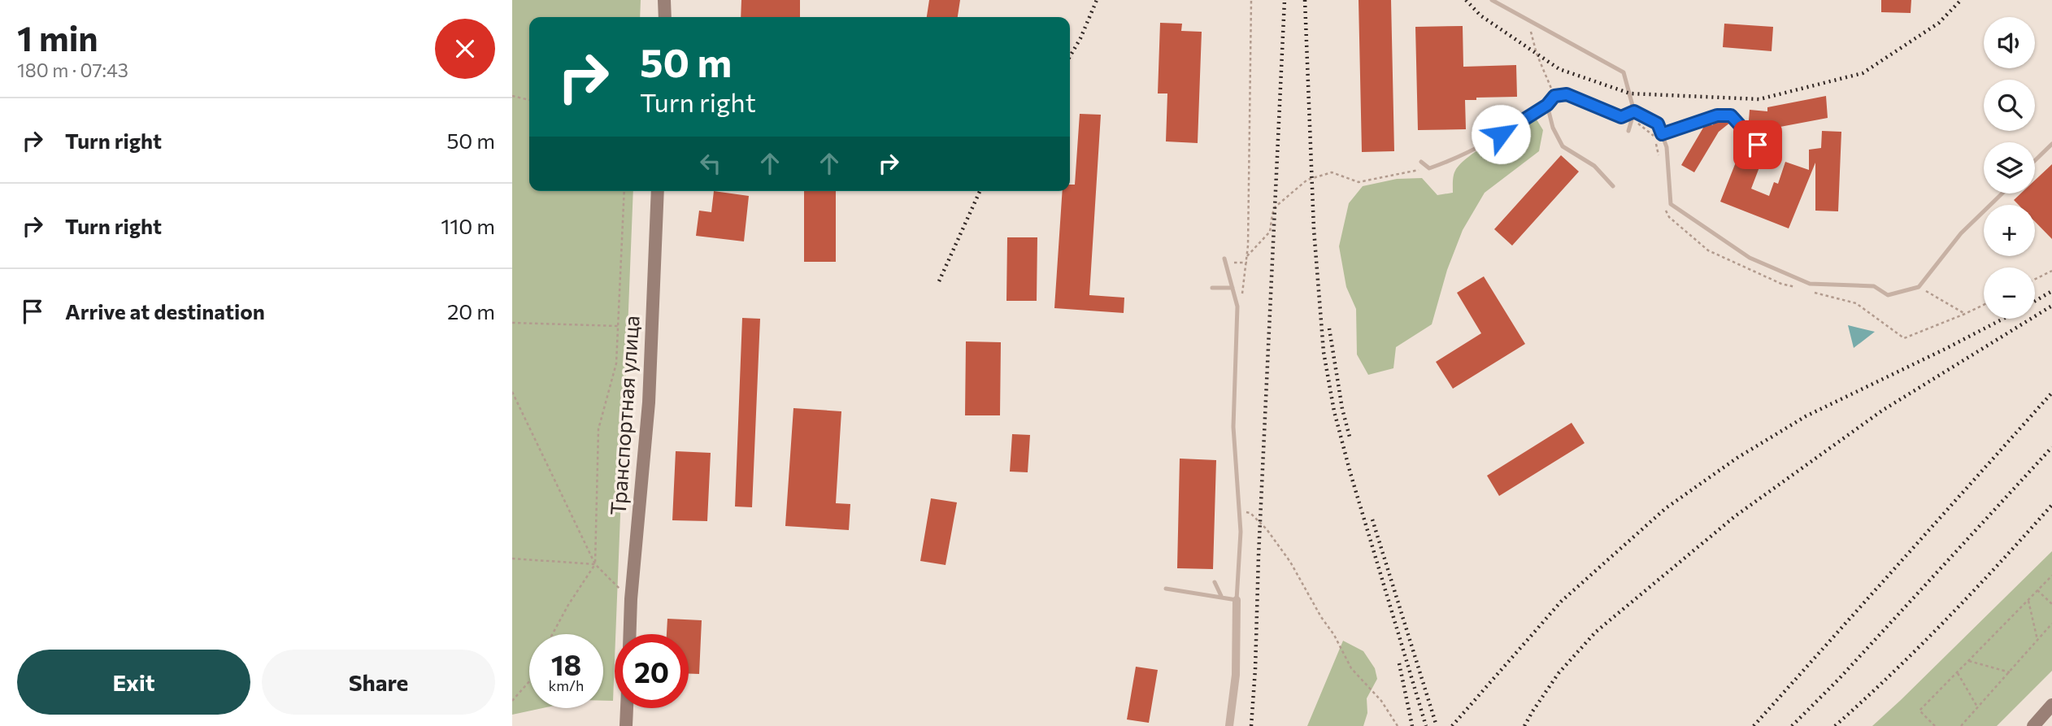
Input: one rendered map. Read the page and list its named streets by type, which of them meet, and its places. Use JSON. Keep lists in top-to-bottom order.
{
  "streets": {
    "street": ["Транспортная улица"]
  },
  "page": {
    "heading": ["1 min", "180 m · 07:43"],
    "map_buttons": ["+", "−"],
    "turn": ["50 m", "Turn right"],
    "list": [
      {
        "name": "Turn right",
        "value": "50 m"
      },
      {
        "name": "Turn right",
        "value": "110 m"
      },
      {
        "name": "Arrive at destination",
        "value": "20 m"
      }
    ],
    "speed": "18 km/h",
    "limit": "20",
    "buttons": ["Exit", "Share"]
  }
}
